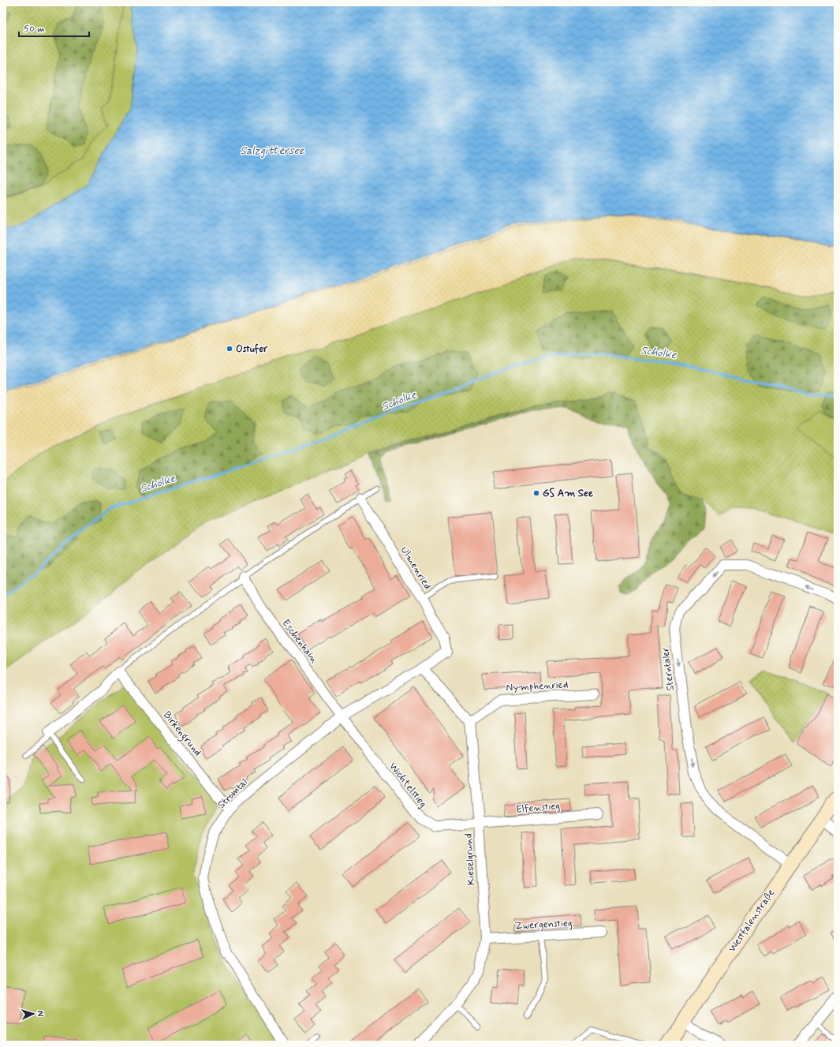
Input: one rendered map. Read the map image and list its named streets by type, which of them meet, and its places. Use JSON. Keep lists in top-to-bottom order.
{
  "streets": {
    "street": [
      "Ulmenried",
      "Eschenhain",
      "Sterntaler",
      "Nymphenried",
      "Birkengrund",
      "Wichtelstieg",
      "Stromtal",
      "Elfenstieg",
      "Kieselgrund",
      "Westfalenstraße",
      "Zwergenstieg"
    ]
  },
  "crossings": [
    ["Ulmenried", "Stromtal"],
    ["Eschenhain", "Wichtelstieg"],
    ["Eschenhain", "Stromtal"],
    ["Sterntaler", "Westfalenstraße"],
    ["Nymphenried", "Kieselgrund"],
    ["Birkengrund", "Stromtal"],
    ["Wichtelstieg", "Stromtal"],
    ["Wichtelstieg", "Elfenstieg"],
    ["Wichtelstieg", "Kieselgrund"],
    ["Elfenstieg", "Kieselgrund"],
    ["Kieselgrund", "Zwergenstieg"]
  ],
  "water": ["Salzgittersee", "Schölke"],
  "places": ["Ostufer", "GS Am See"],
  "scale_bar": "50 m",
  "north": "right"
}
